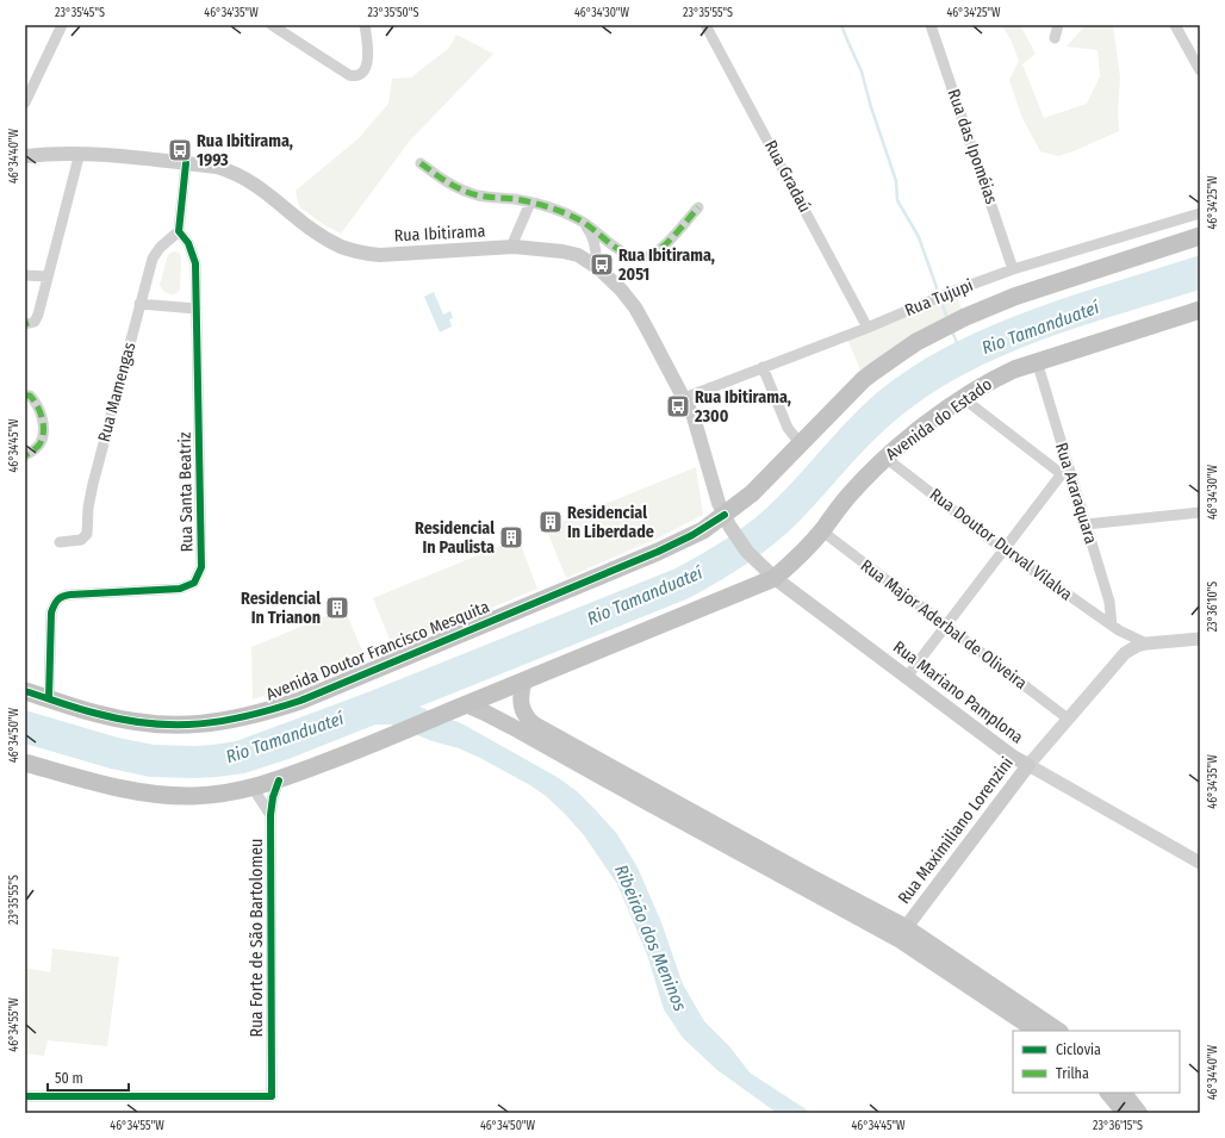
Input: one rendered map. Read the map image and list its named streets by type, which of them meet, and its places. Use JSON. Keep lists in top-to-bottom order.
{
  "streets": {
    "highway": ["Avenida do Estado", "Avenida Doutor Francisco Mesquita"],
    "main road": ["Rua Ibitirama", "Rua Mariano Pamplona", "Rua Maximiliano Lorenzini"],
    "street": [
      "Rua das Ipoméias",
      "Rua Gradaú",
      "Rua Tujupi",
      "Rua Mamengas",
      "Rua Santa Beatriz",
      "Rua Araraquara",
      "Rua Doutor Durval Vilalva",
      "Rua Major Aderbal de Oliveira",
      "Rua Forte de São Bartolomeu"
    ]
  },
  "crossings": [
    ["Rua das Ipoméias", "Rua Tujupi"],
    ["Rua Gradaú", "Rua Tujupi"],
    ["Rua Ibitirama", "Rua Tujupi"],
    ["Rua Ibitirama", "Avenida Doutor Francisco Mesquita"],
    ["Rua Ibitirama", "Rua Mariano Pamplona"],
    ["Rua Mamengas", "Rua Santa Beatriz"],
    ["Avenida do Estado", "Rua Araraquara"],
    ["Avenida do Estado", "Rua Doutor Durval Vilalva"],
    ["Avenida do Estado", "Rua Major Aderbal de Oliveira"],
    ["Avenida do Estado", "Rua Mariano Pamplona"],
    ["Rua Santa Beatriz", "Avenida Doutor Francisco Mesquita"],
    ["Rua Araraquara", "Rua Doutor Durval Vilalva"],
    ["Rua Doutor Durval Vilalva", "Rua Maximiliano Lorenzini"],
    ["Rua Major Aderbal de Oliveira", "Rua Maximiliano Lorenzini"],
    ["Avenida Doutor Francisco Mesquita", "Rua Mariano Pamplona"],
    ["Rua Mariano Pamplona", "Rua Maximiliano Lorenzini"]
  ],
  "water": ["Rio Tamanduateí", "Ribeirão dos Meninos"],
  "places": {
    "bus stop": ["Rua Ibitirama, 1993", "Rua Ibitirama, 2051", "Rua Ibitirama, 2300"],
    "building": ["Residencial In Liberdade", "Residencial In Paulista", "Residencial In Trianon"]
  },
  "legend": ["Ciclovia", "Trilha"],
  "scale_bar": "50 m",
  "coordinates": [
    "23°35'45\"S",
    "46°34'35\"W",
    "23°35'50\"S",
    "46°34'30\"W",
    "23°35'55\"S",
    "46°34'25\"W",
    "46°34'40\"W",
    "46°34'45\"W",
    "23°36'10\"S",
    "46°34'50\"W",
    "46°34'55\"W",
    "23°36'15\"S"
  ]
}
